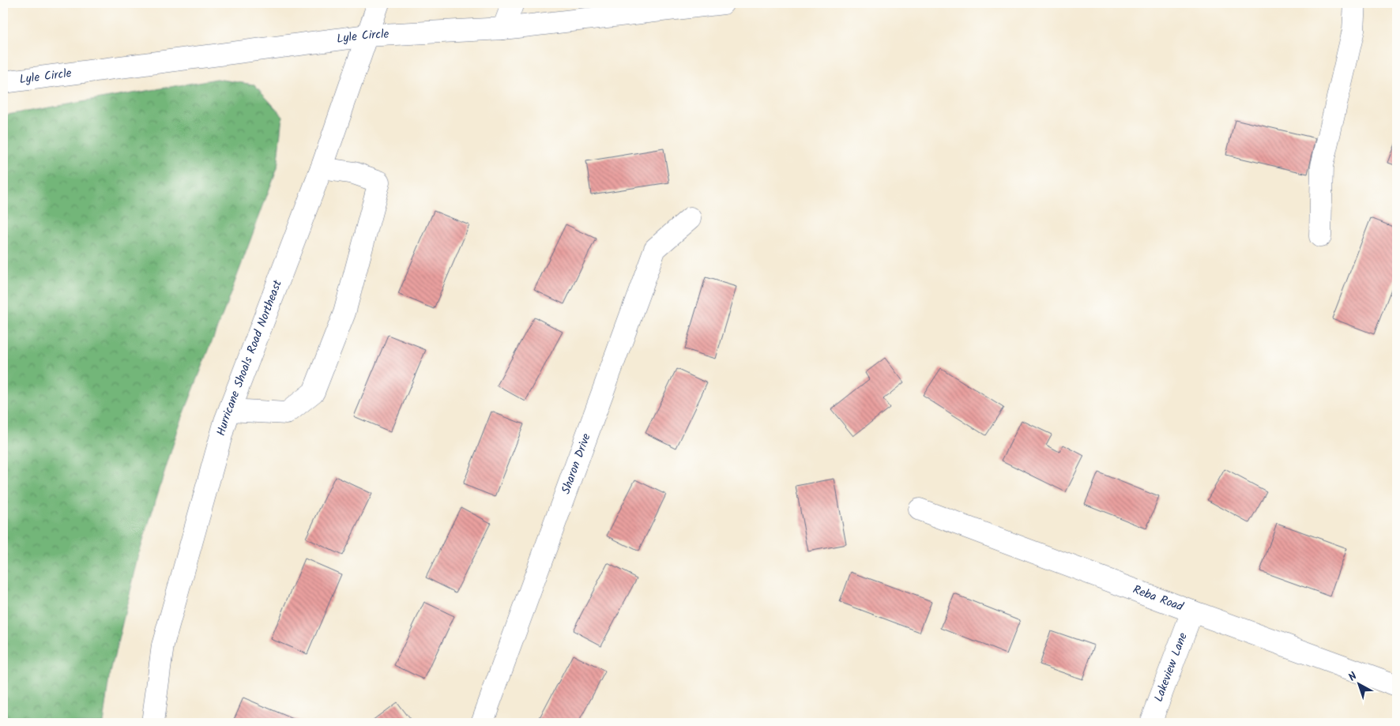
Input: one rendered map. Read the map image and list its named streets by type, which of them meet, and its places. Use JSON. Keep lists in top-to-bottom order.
{
  "streets": {
    "street": [
      "Lyle Circle",
      "Hurricane Shoals Road Northeast",
      "Sharon Drive",
      "Reba Road",
      "Lakeview Lane"
    ]
  },
  "crossings": [
    ["Lyle Circle", "Hurricane Shoals Road Northeast"],
    ["Reba Road", "Lakeview Lane"]
  ],
  "north": "top left"
}
